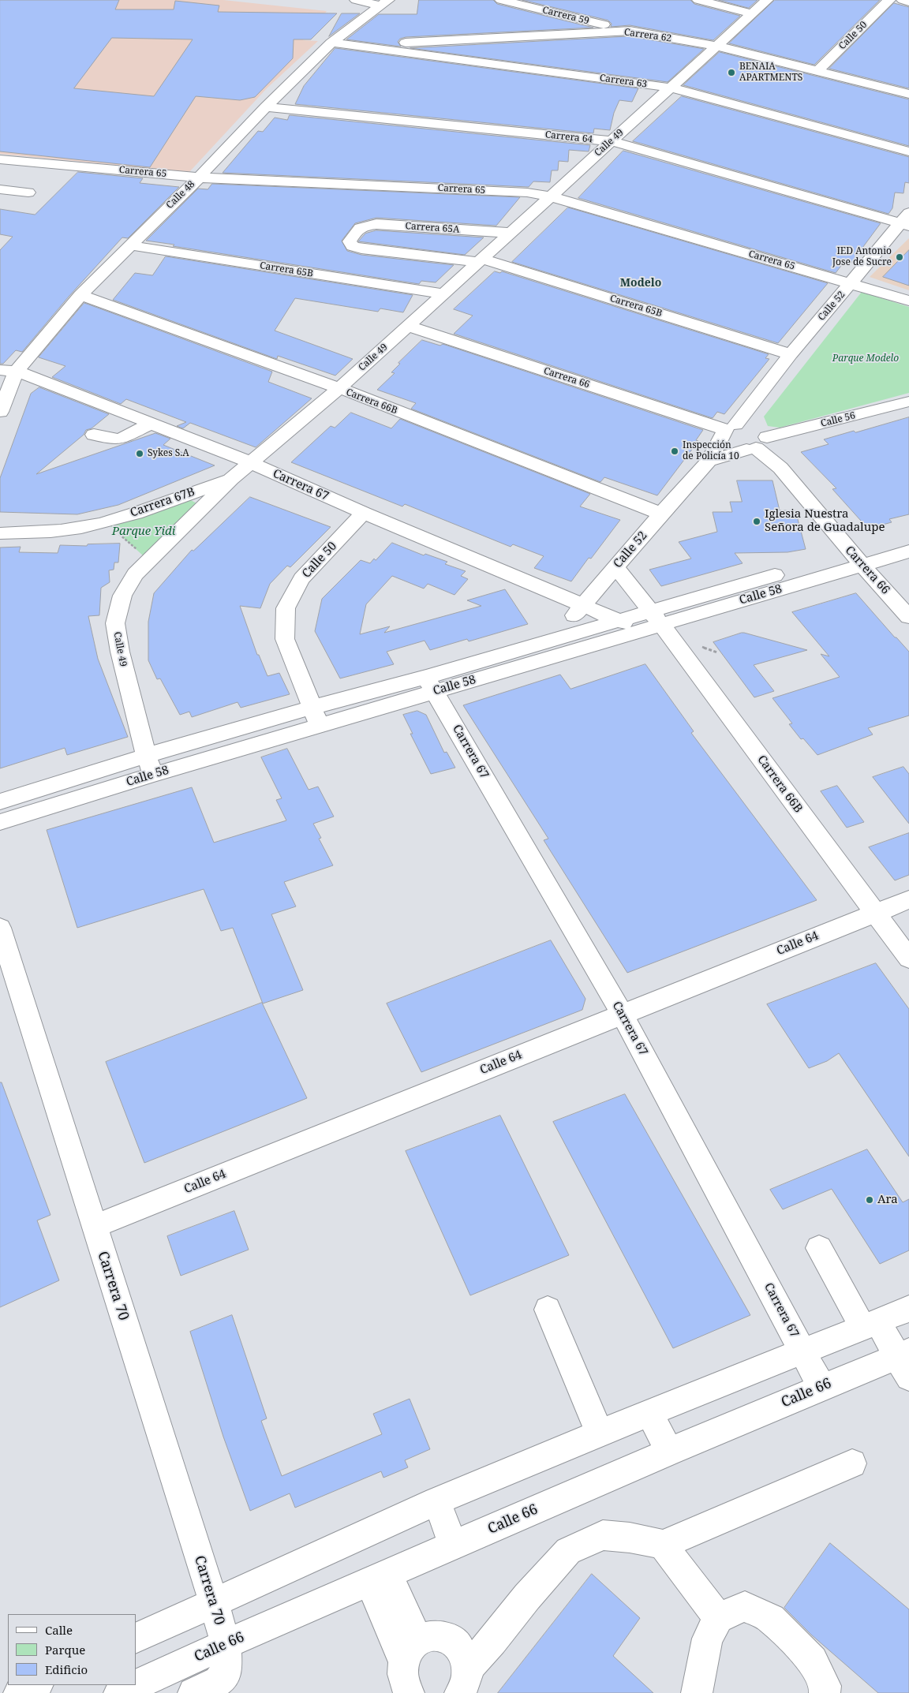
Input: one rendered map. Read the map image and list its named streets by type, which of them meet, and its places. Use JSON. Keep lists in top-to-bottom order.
{
  "streets": {
    "street": [
      "Carrera 59",
      "Carrera 62",
      "Calle 50",
      "Carrera 63",
      "Carrera 64",
      "Calle 49",
      "Carrera 65",
      "Calle 48",
      "Carrera 65A",
      "Carrera 65B",
      "Calle 52",
      "Carrera 66",
      "Carrera 66B",
      "Calle 56",
      "Carrera 67",
      "Carrera 67B",
      "Calle 58",
      "Calle 64",
      "Carrera 70",
      "Calle 66"
    ]
  },
  "crossings": [
    ["Carrera 59", "Carrera 62"],
    ["Carrera 62", "Calle 50"],
    ["Carrera 62", "Carrera 63"],
    ["Carrera 62", "Calle 49"],
    ["Calle 50", "Carrera 67"],
    ["Calle 50", "Calle 58"],
    ["Carrera 63", "Calle 49"],
    ["Carrera 63", "Calle 48"],
    ["Carrera 64", "Calle 49"],
    ["Carrera 64", "Calle 48"],
    ["Carrera 64", "Calle 52"],
    ["Calle 49", "Carrera 65"],
    ["Calle 49", "Carrera 65A"],
    ["Calle 49", "Carrera 65B"],
    ["Calle 49", "Carrera 66"],
    ["Calle 49", "Carrera 66B"],
    ["Calle 49", "Carrera 67"],
    ["Calle 49", "Carrera 67B"],
    ["Calle 49", "Calle 58"],
    ["Carrera 65", "Calle 48"],
    ["Carrera 65", "Calle 52"],
    ["Calle 48", "Carrera 65B"],
    ["Calle 48", "Carrera 66B"],
    ["Calle 48", "Carrera 67"],
    ["Carrera 65A", "Carrera 65B"],
    ["Carrera 65B", "Calle 52"],
    ["Calle 52", "Carrera 66"],
    ["Calle 52", "Carrera 66B"],
    ["Calle 52", "Calle 56"],
    ["Calle 52", "Carrera 67"],
    ["Calle 52", "Calle 58"],
    ["Carrera 66", "Calle 56"],
    ["Carrera 66", "Calle 58"],
    ["Carrera 66B", "Calle 58"],
    ["Carrera 66B", "Calle 64"],
    ["Carrera 67", "Calle 58"],
    ["Carrera 67", "Calle 64"],
    ["Carrera 67", "Calle 66"],
    ["Calle 64", "Carrera 70"],
    ["Carrera 70", "Calle 66"]
  ],
  "districts": ["Modelo"],
  "parks": ["Parque Modelo", "Parque Yidi"],
  "places": [
    "BENAIA APARTMENTS",
    "IED Antonio Jose de Sucre",
    "Inspección de Policía 10",
    "Sykes S.A",
    "Iglesia Nuestra Señora de Guadalupe",
    "Ara"
  ],
  "legend": ["Calle", "Parque", "Edificio"]
}
